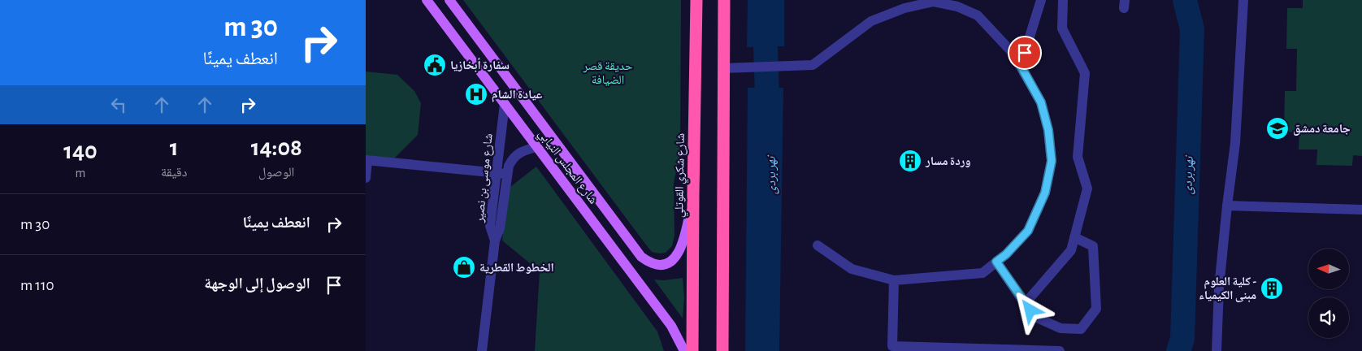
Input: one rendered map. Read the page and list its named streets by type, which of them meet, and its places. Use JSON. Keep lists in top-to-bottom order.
{
  "streets": {
    "highway": ["شارع شكري القوتلي"],
    "main road": ["شارع المجلس النيابي"],
    "street": ["شارع موسى بن نصير"]
  },
  "crossings": [
    ["شارع المجلس النيابي", "شارع شكري القوتلي"],
    ["شارع المجلس النيابي", "شارع موسى بن نصير"]
  ],
  "water": ["نهر بردى"],
  "parks": ["حديقة قصر الضيافة"],
  "places": {
    "public building": ["سفارة أبخازيا"],
    "hospital": ["عيادة الشام"],
    "school or university": ["جامعة دمشق"],
    "building": ["وردة مسار", "كلية العلوم - مبنى الكيمياء"],
    "shop": ["الخطوط القطرية"]
  },
  "north": "left",
  "page": {
    "turn": ["30 m", "انعطف يمينًا"],
    "eta": [
      "14:08",
      "الوصول",
      "1",
      "دقيقة",
      "140",
      "m"
    ],
    "list": [
      {
        "name": "انعطف يمينًا",
        "value": "30 m"
      },
      {
        "name": "الوصول إلى الوجهة",
        "value": "110 m"
      }
    ]
  }
}
